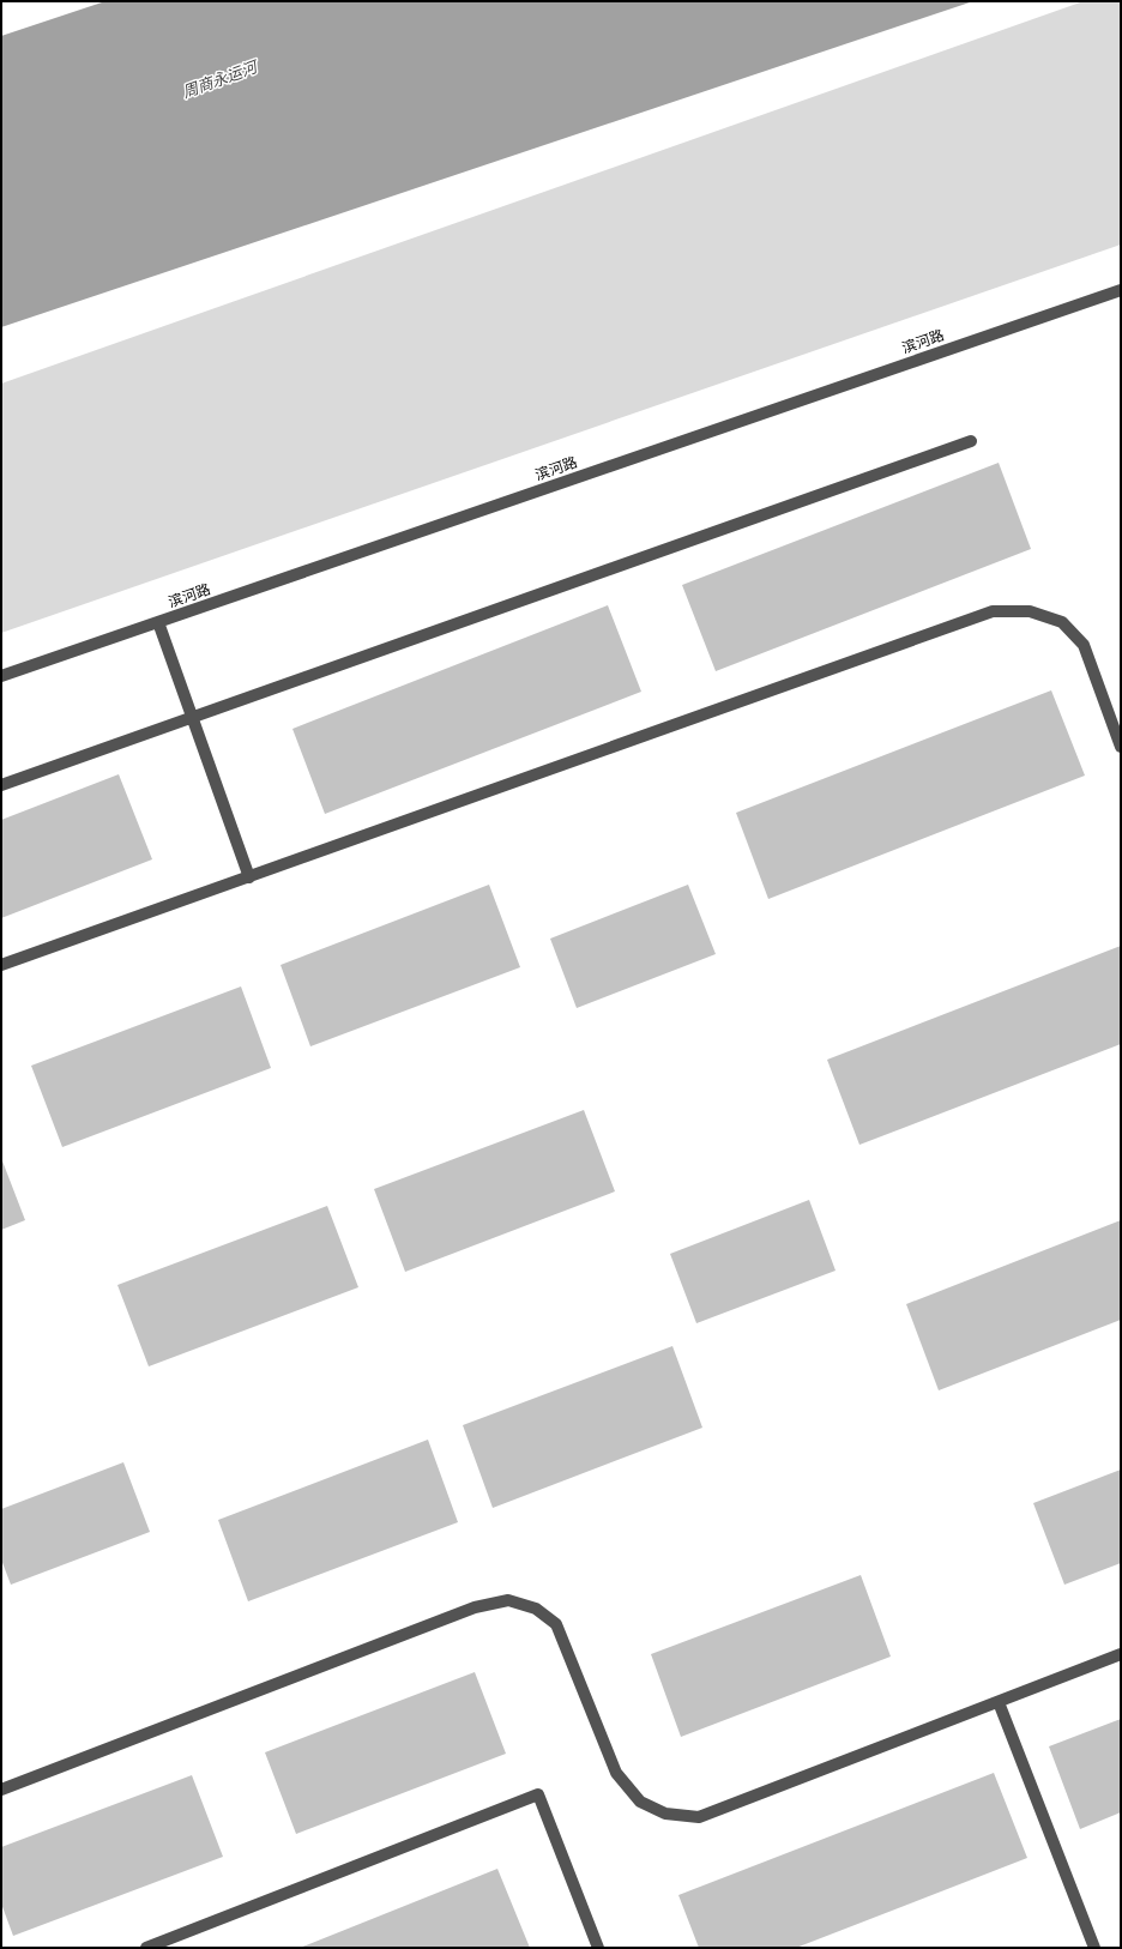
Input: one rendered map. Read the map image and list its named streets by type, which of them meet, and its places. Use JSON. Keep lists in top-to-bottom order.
{
  "streets": {
    "street": ["滨河路"]
  },
  "water": ["周商永运河"]
}
